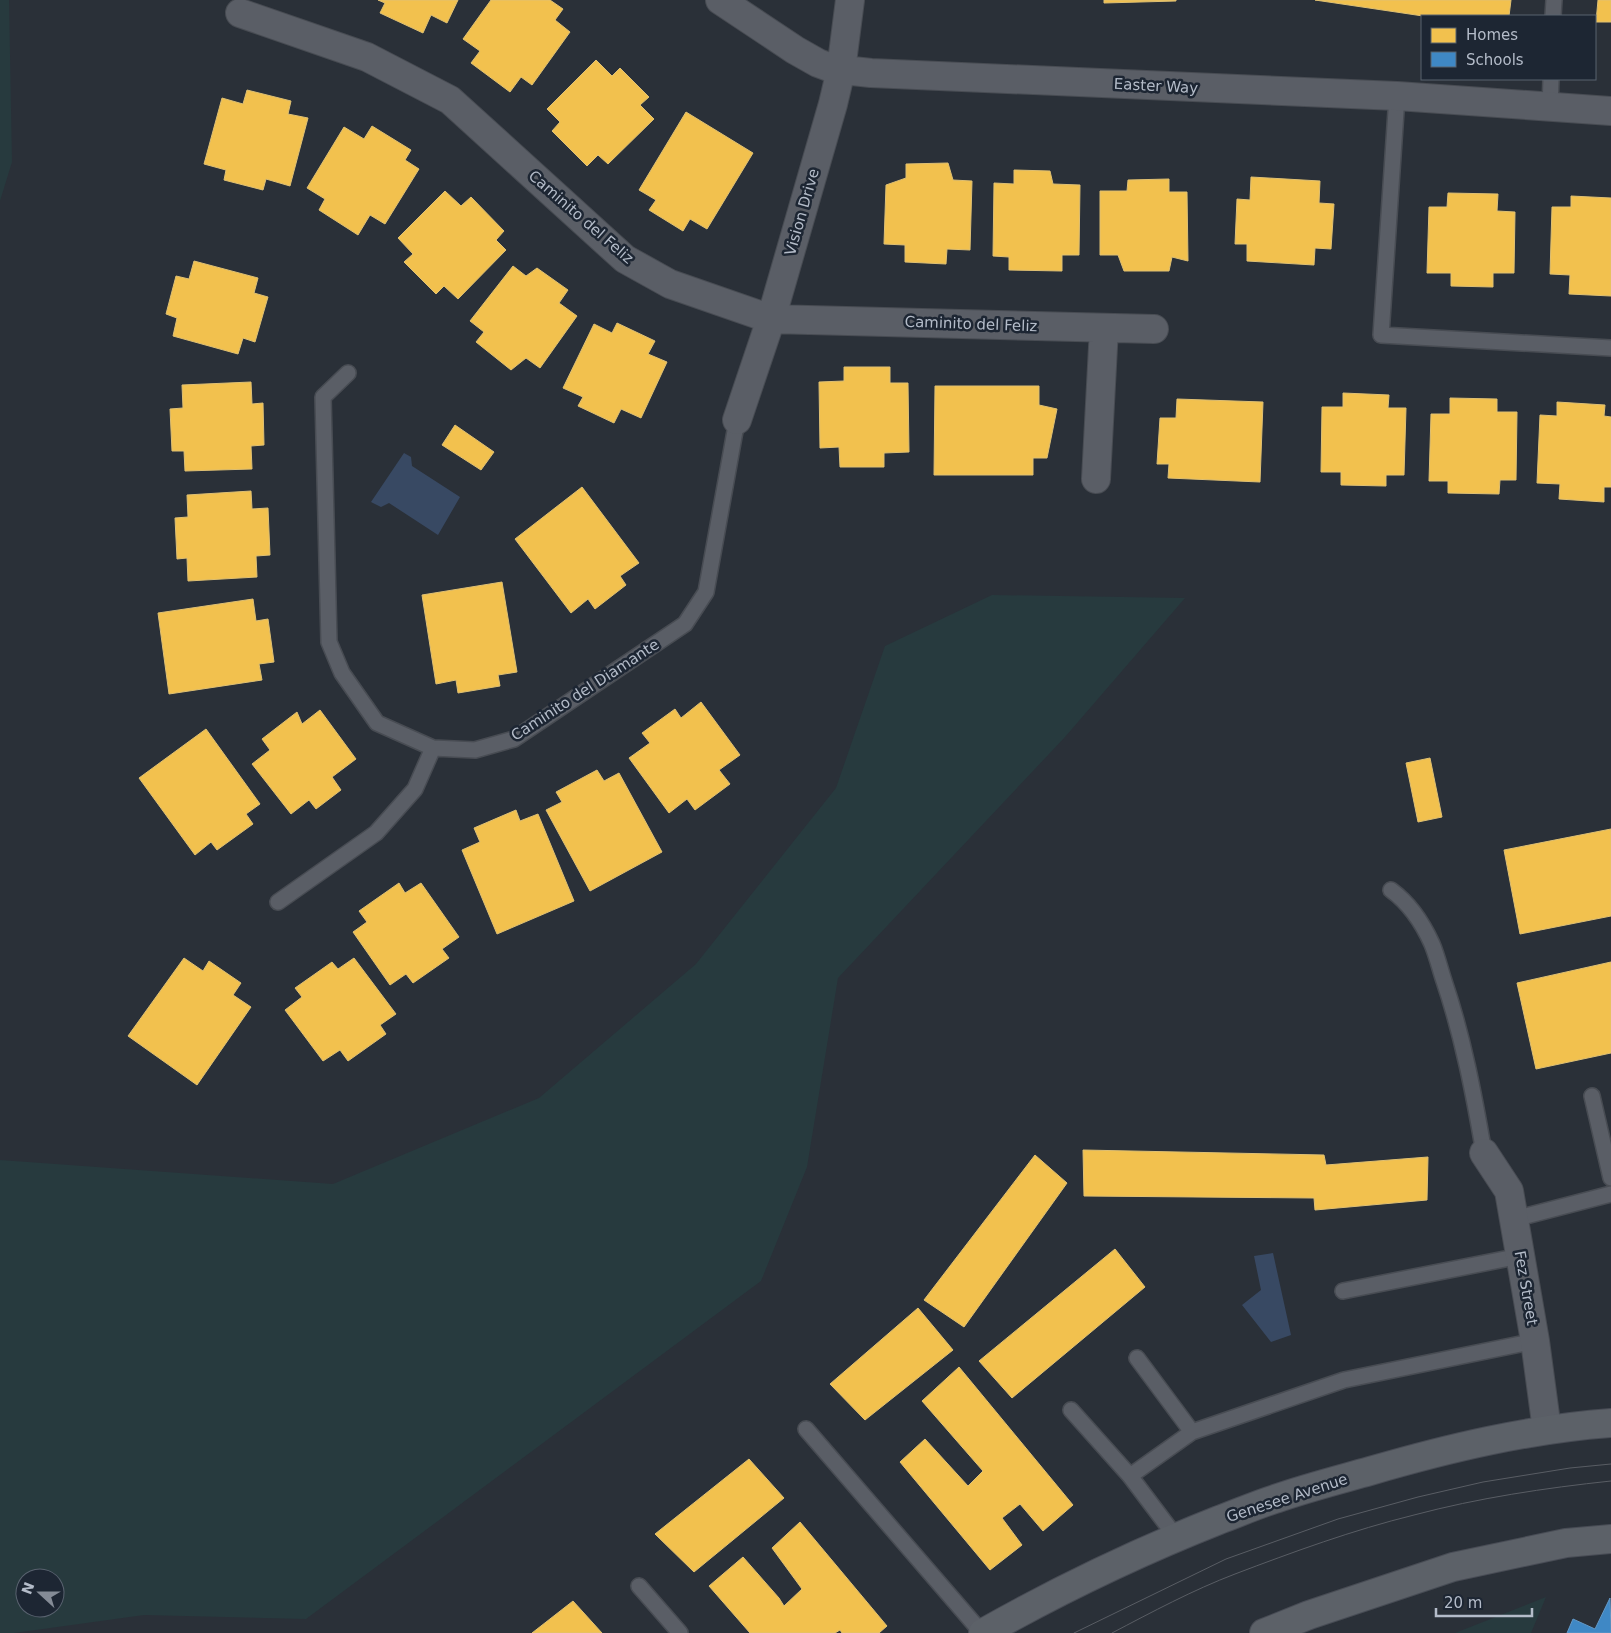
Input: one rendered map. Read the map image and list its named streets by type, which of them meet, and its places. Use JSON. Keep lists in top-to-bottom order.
{
  "streets": {
    "main road": ["Genesee Avenue"],
    "street": [
      "Easter Way",
      "Vision Drive",
      "Caminito del Feliz",
      "Fez Street"
    ],
    "lane": ["Caminito del Diamante"]
  },
  "crossings": [
    ["Easter Way", "Vision Drive"],
    ["Vision Drive", "Caminito del Feliz"],
    ["Vision Drive", "Caminito del Diamante"],
    ["Fez Street", "Genesee Avenue"]
  ],
  "legend": ["Homes", "Schools"],
  "scale_bar": "20 m",
  "north": "left"
}
